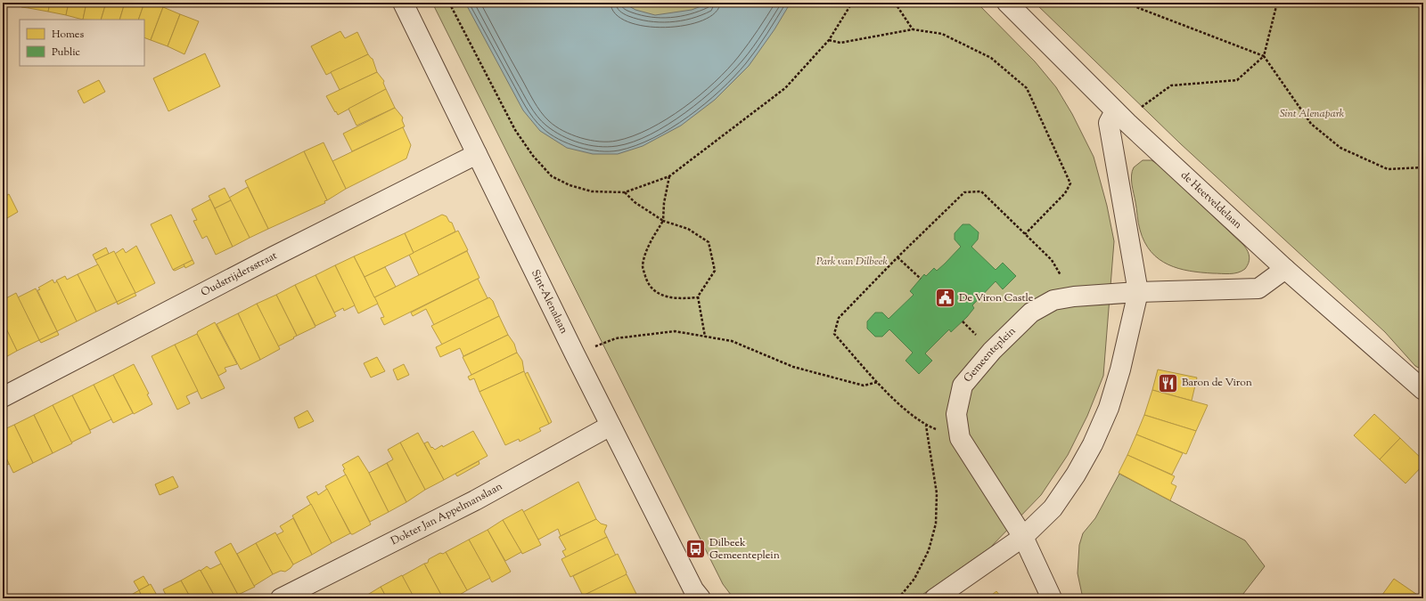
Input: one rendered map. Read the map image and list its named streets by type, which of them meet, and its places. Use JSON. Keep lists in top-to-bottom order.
{
  "streets": {
    "street": [
      "de Heetveldelaan",
      "Oudstrijdersstraat",
      "Sint-Alenalaan",
      "Gemeenteplein",
      "Dokter Jan Appelmanslaan"
    ]
  },
  "crossings": [
    ["de Heetveldelaan", "Gemeenteplein"],
    ["Oudstrijdersstraat", "Sint-Alenalaan"],
    ["Sint-Alenalaan", "Dokter Jan Appelmanslaan"]
  ],
  "parks": ["Sint Alenapark", "Park van Dilbeek"],
  "places": {
    "public building": ["De Viron Castle"],
    "restaurant": ["Baron de Viron"],
    "bus stop": ["Dilbeek Gemeenteplein"]
  },
  "legend": ["Homes", "Public"]
}
